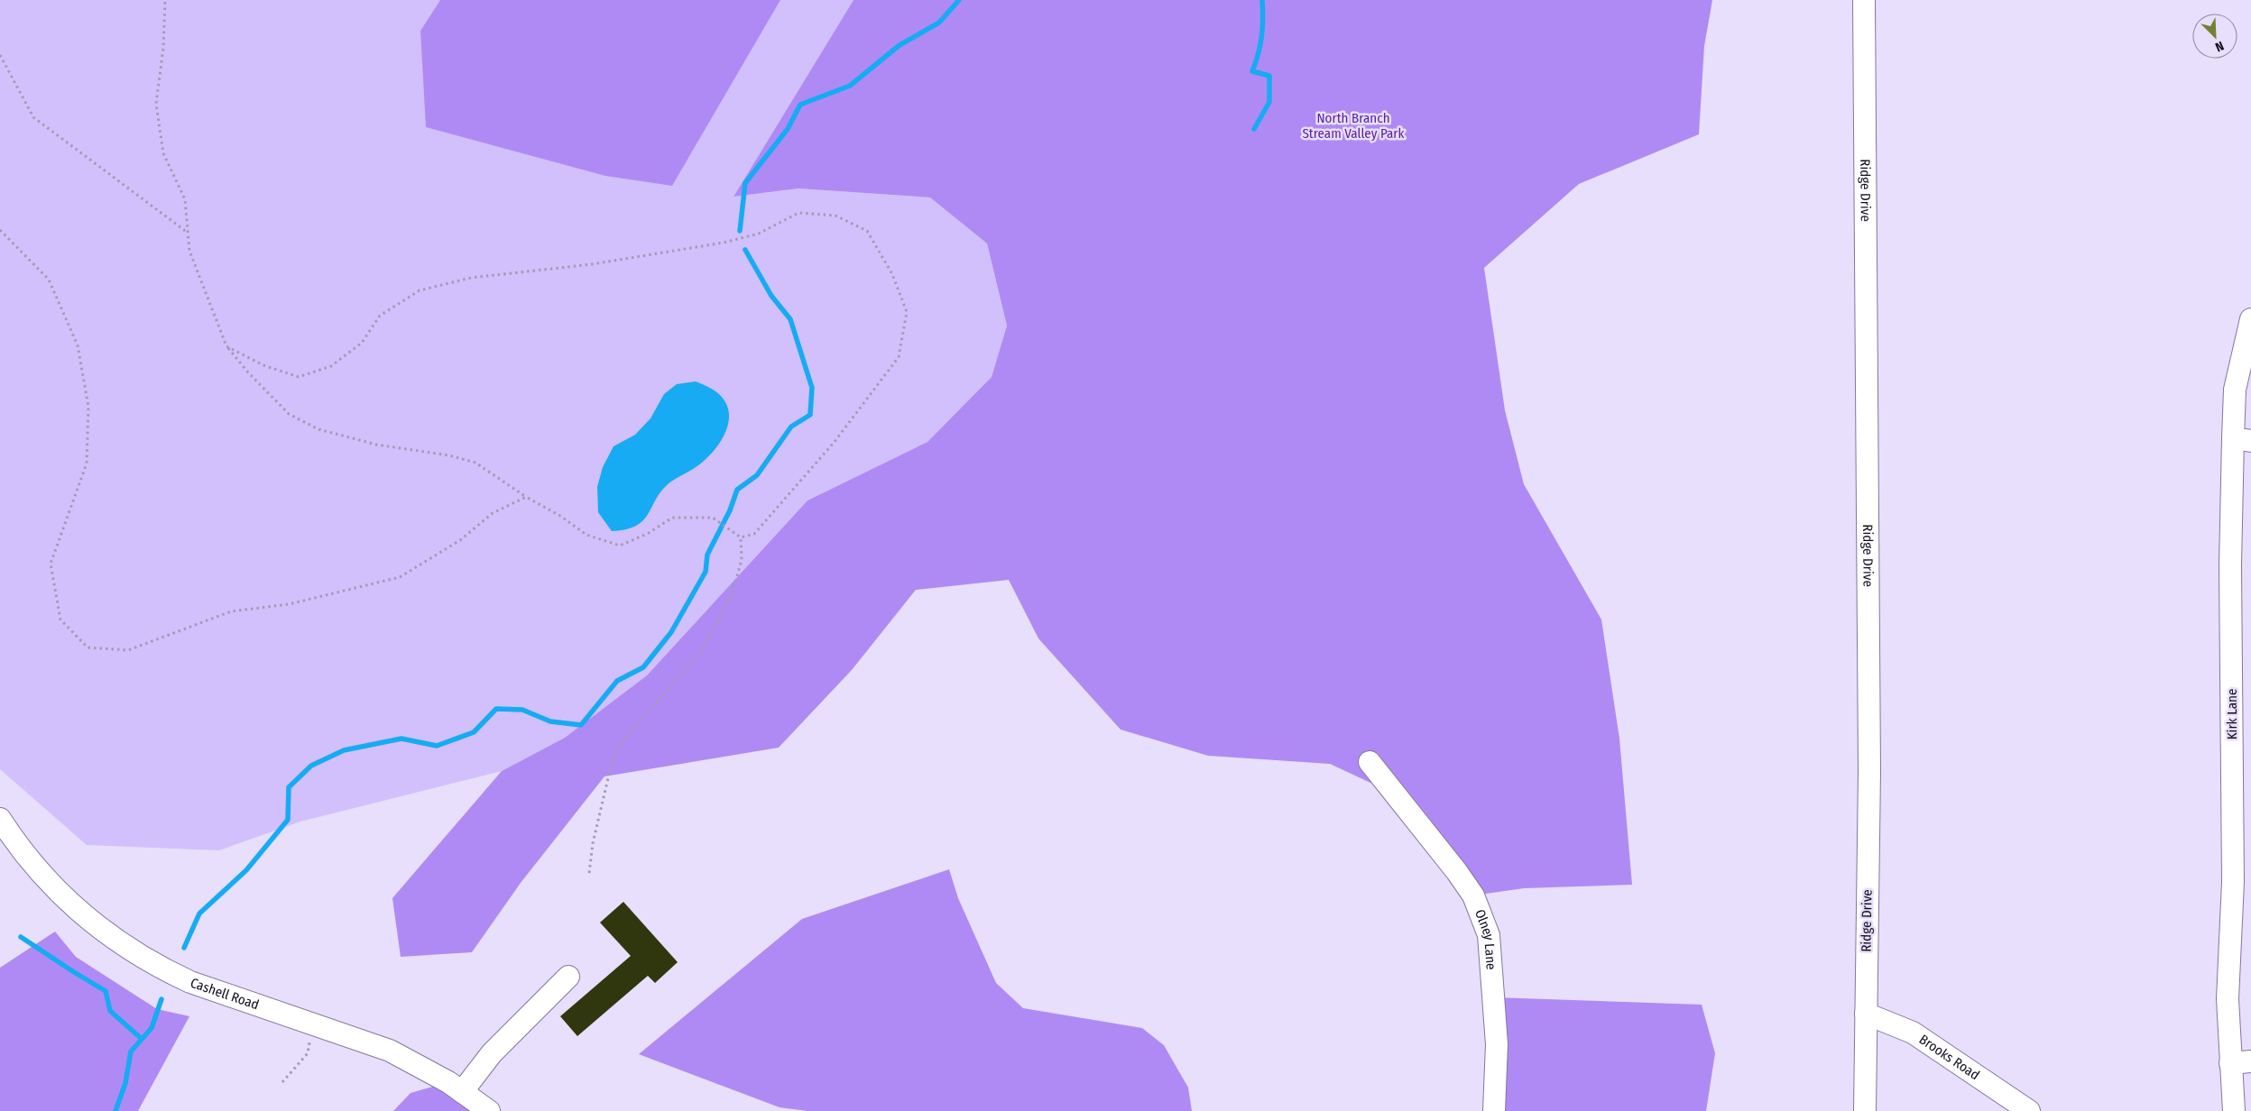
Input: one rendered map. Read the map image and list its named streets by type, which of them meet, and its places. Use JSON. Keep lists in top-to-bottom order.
{
  "streets": {
    "street": [
      "Ridge Drive",
      "Kirk Lane",
      "Olney Lane",
      "Cashell Road",
      "Brooks Road"
    ]
  },
  "crossings": [
    ["Ridge Drive", "Brooks Road"]
  ],
  "parks": ["North Branch Stream Valley Park"],
  "north": "bottom right"
}
